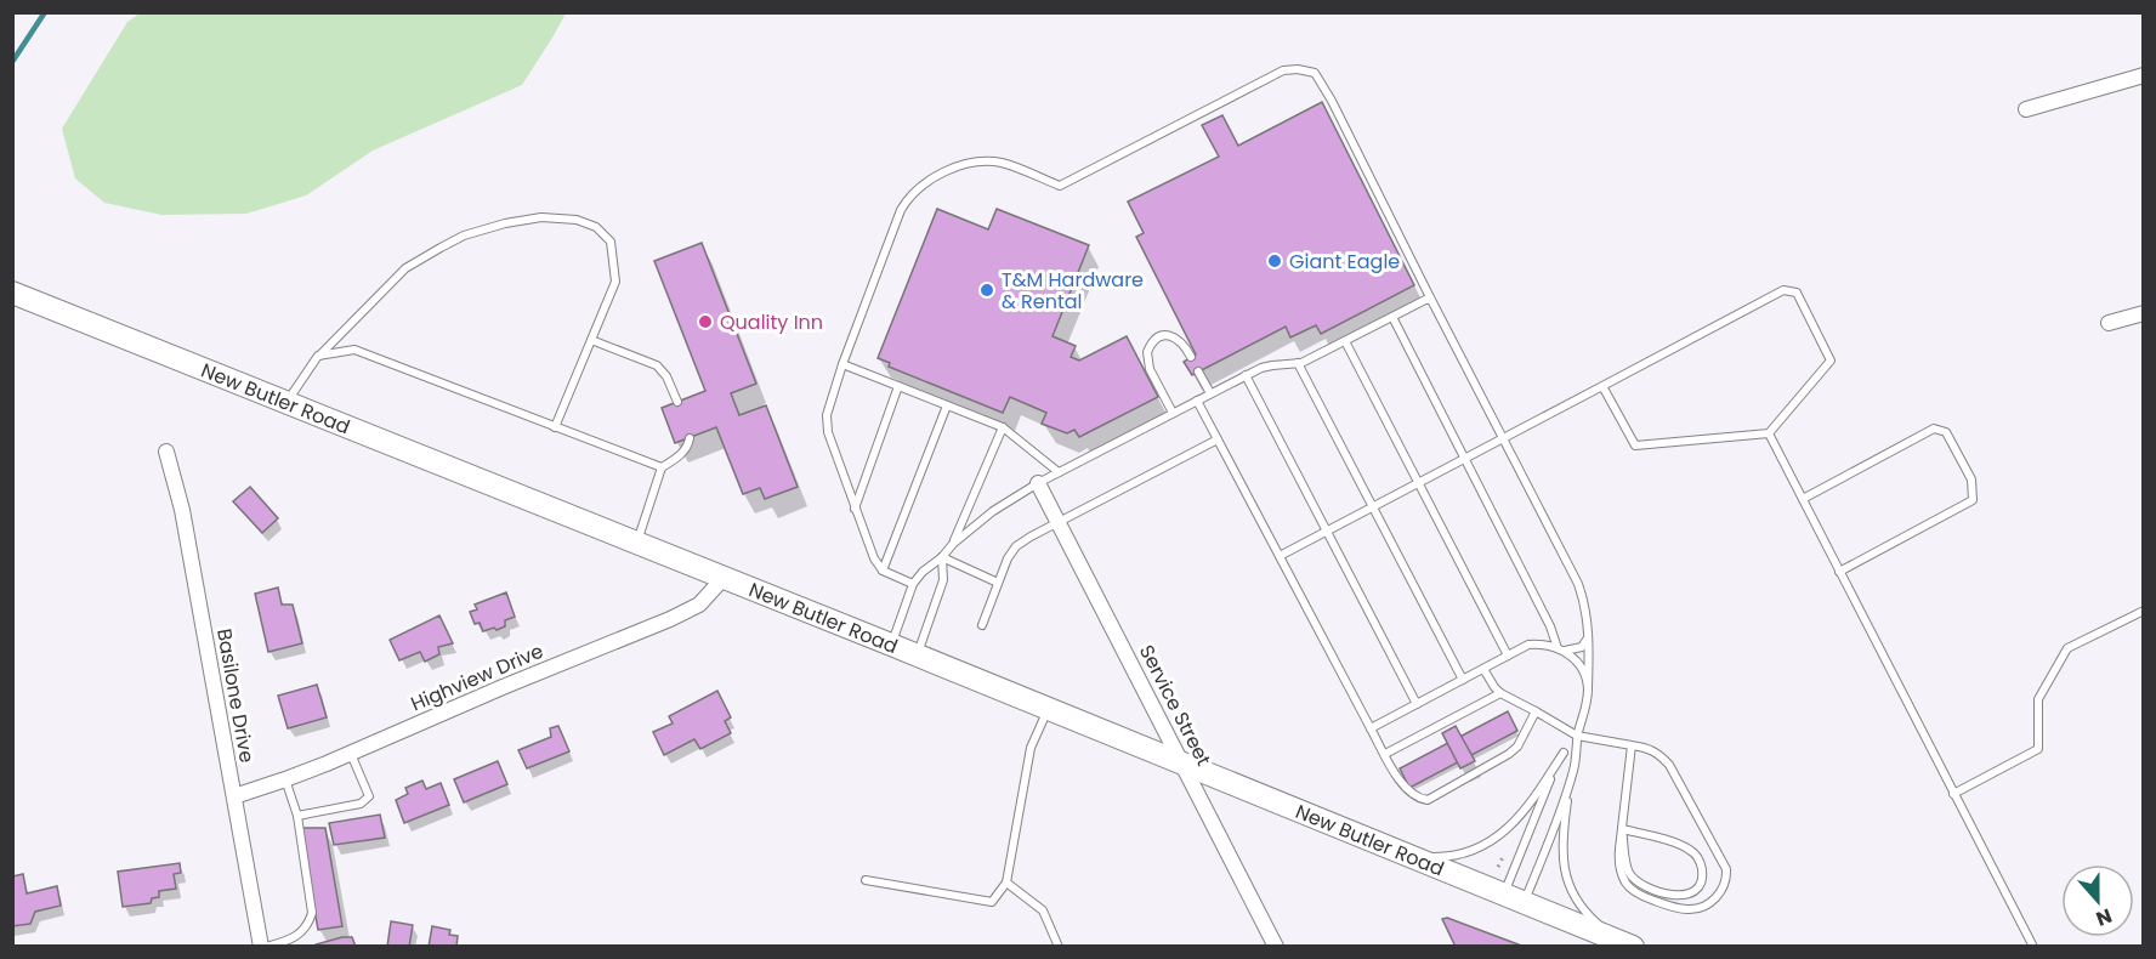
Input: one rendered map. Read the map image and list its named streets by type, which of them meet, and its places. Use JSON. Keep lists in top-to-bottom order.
{
  "streets": {
    "main road": ["New Butler Road"],
    "street": ["Highview Drive", "Basilone Drive", "Service Street"]
  },
  "crossings": [
    ["New Butler Road", "Highview Drive"],
    ["New Butler Road", "Service Street"],
    ["Highview Drive", "Basilone Drive"]
  ],
  "places": ["Giant Eagle", "T&M Hardware & Rental", "Quality Inn"],
  "north": "bottom"
}
